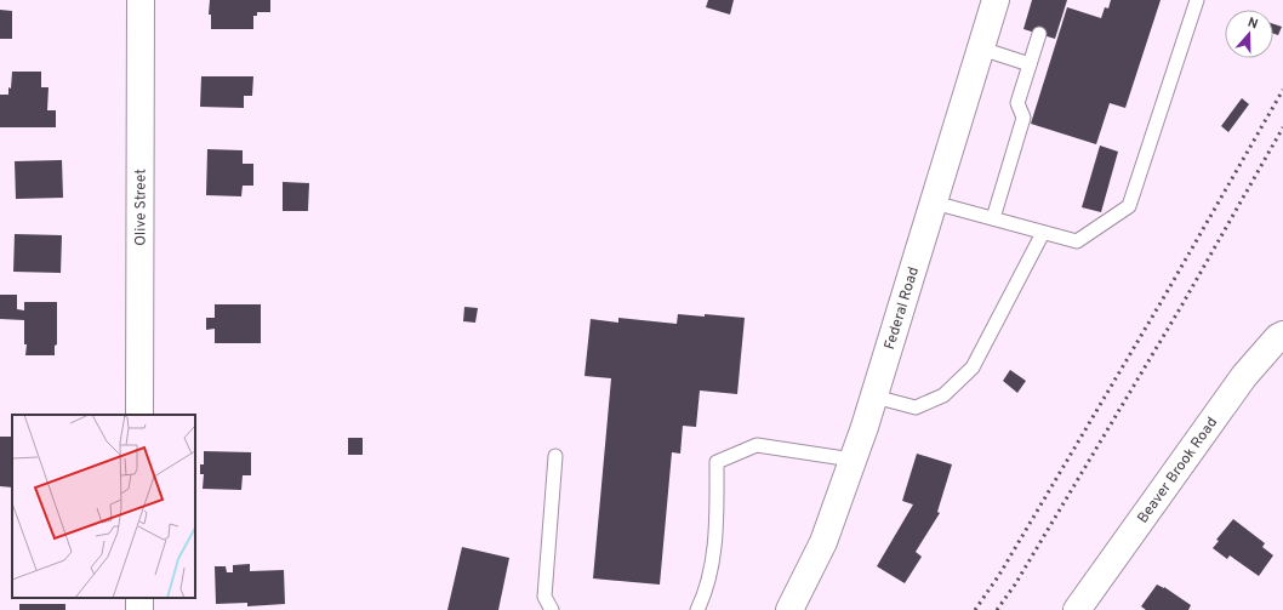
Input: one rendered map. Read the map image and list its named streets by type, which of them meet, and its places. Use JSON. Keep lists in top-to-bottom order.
{
  "streets": {
    "street": ["Olive Street", "Federal Road", "Beaver Brook Road"]
  },
  "north": "top"
}
